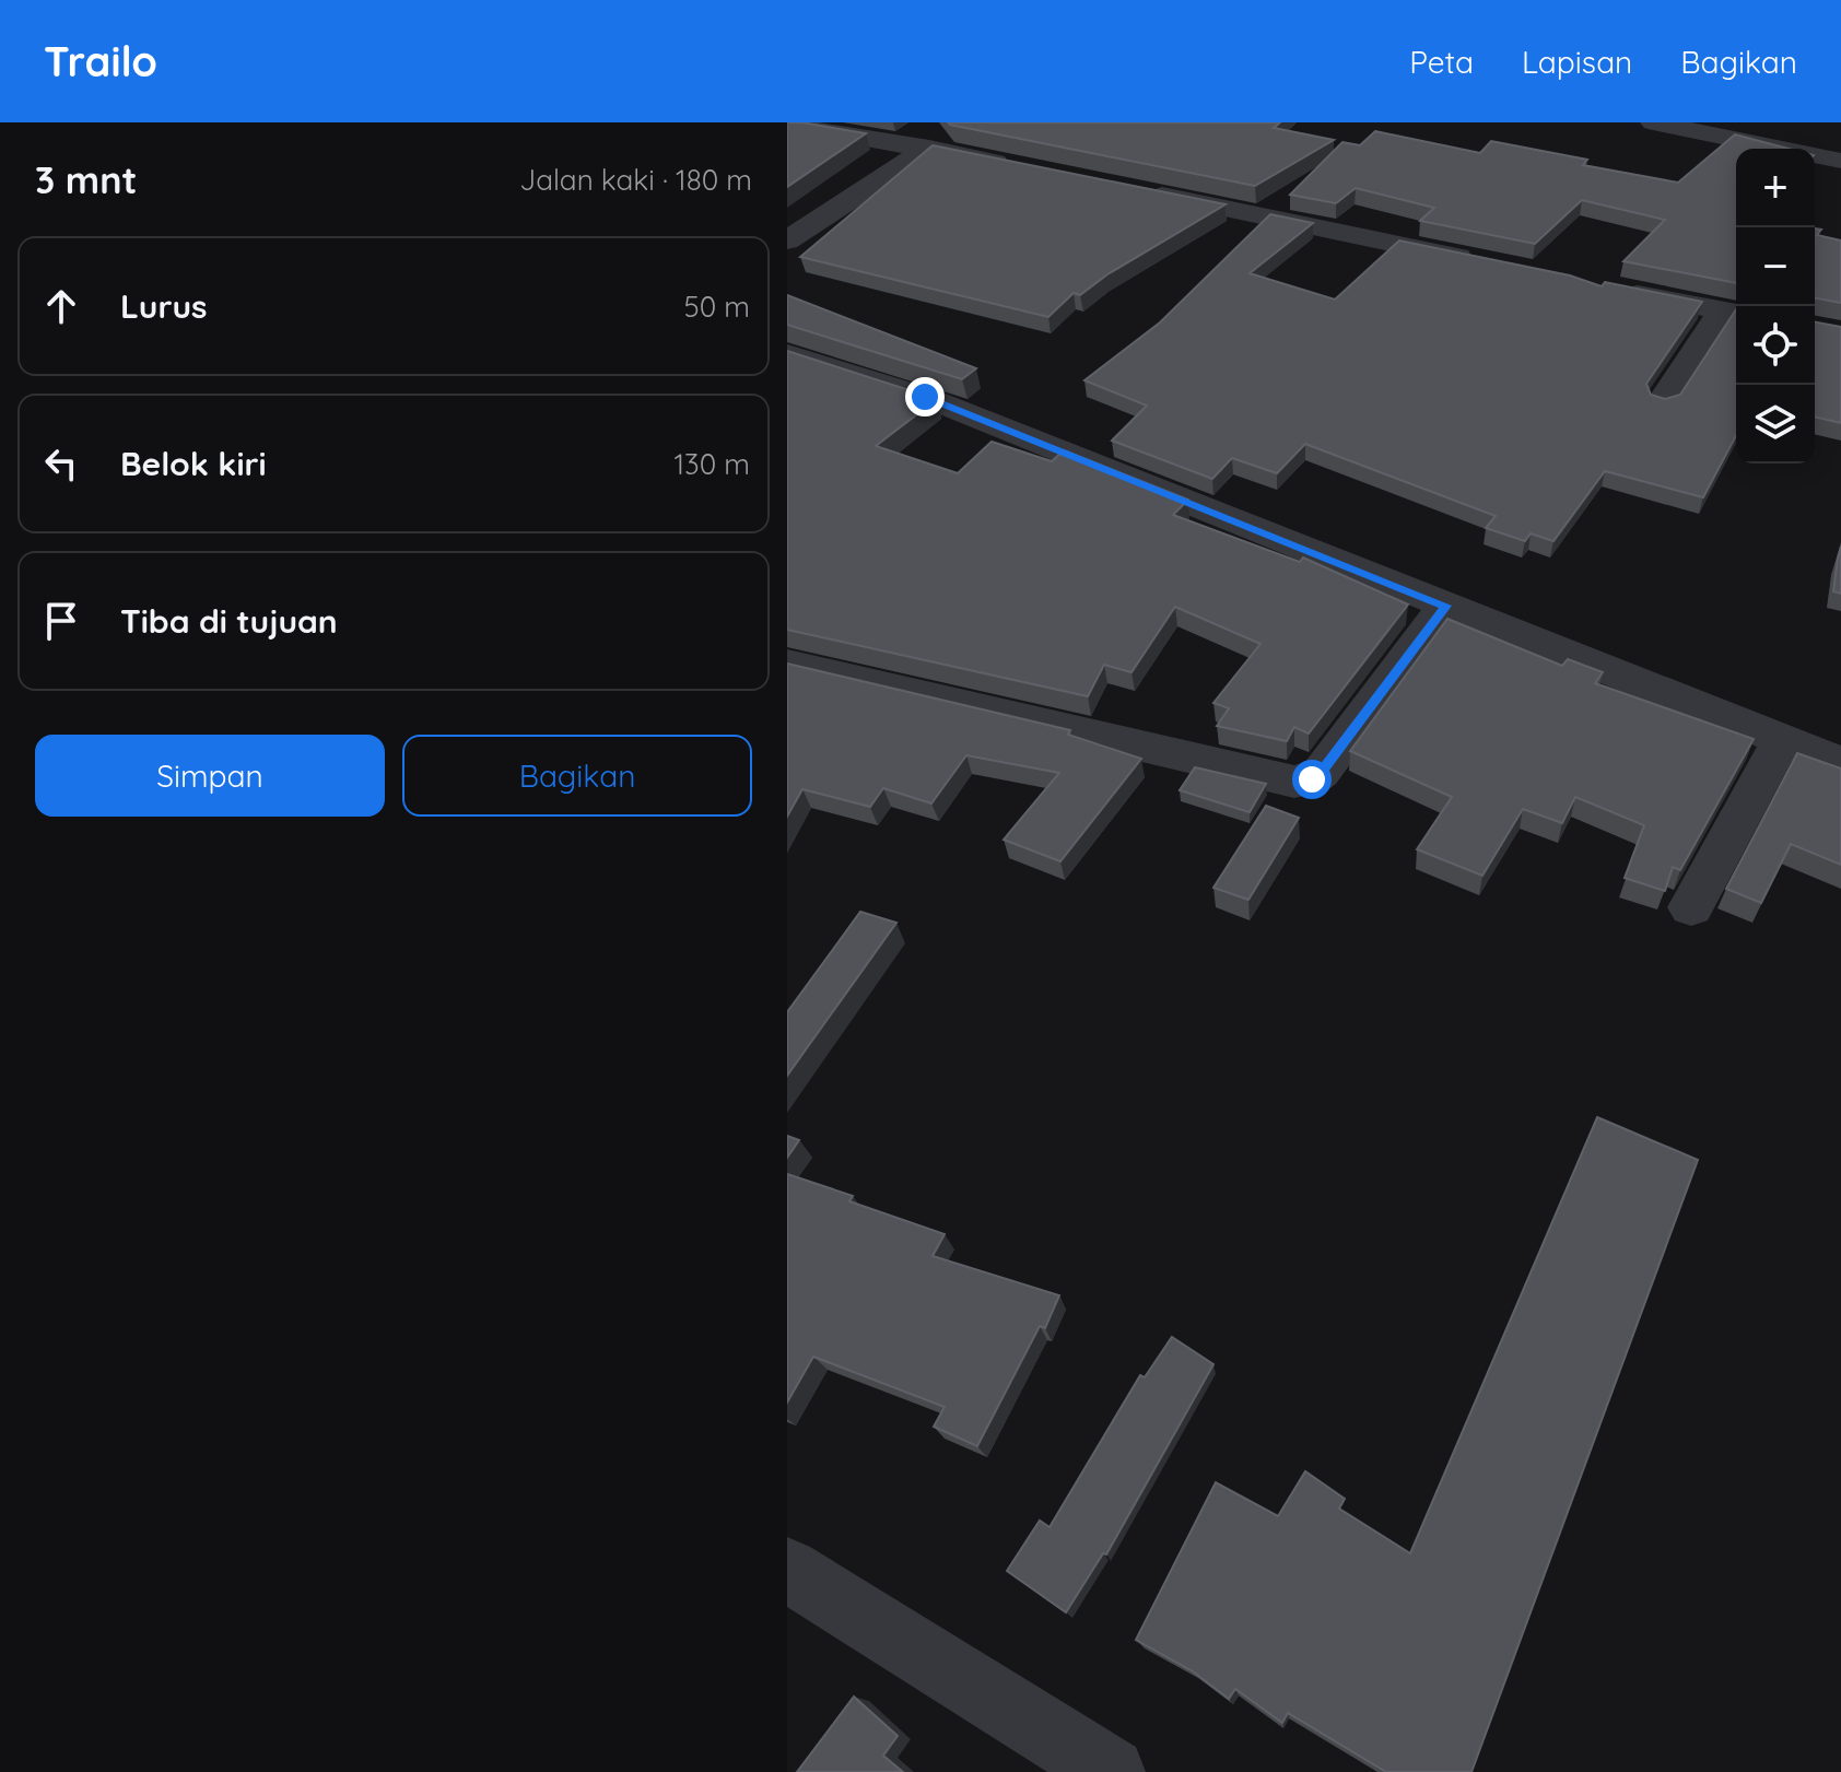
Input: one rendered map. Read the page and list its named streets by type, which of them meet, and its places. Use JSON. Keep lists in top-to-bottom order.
{
  "page": {
    "header": "Trailo",
    "nav": ["Peta", "Lapisan", "Bagikan"],
    "heading": ["3 mnt", "Jalan kaki · 180 m"],
    "map_buttons": ["+", "−"],
    "list": [
      ["Lurus", "50 m"],
      ["Belok kiri", "130 m"],
      "Tiba di tujuan"
    ],
    "buttons": ["Simpan", "Bagikan"]
  }
}
